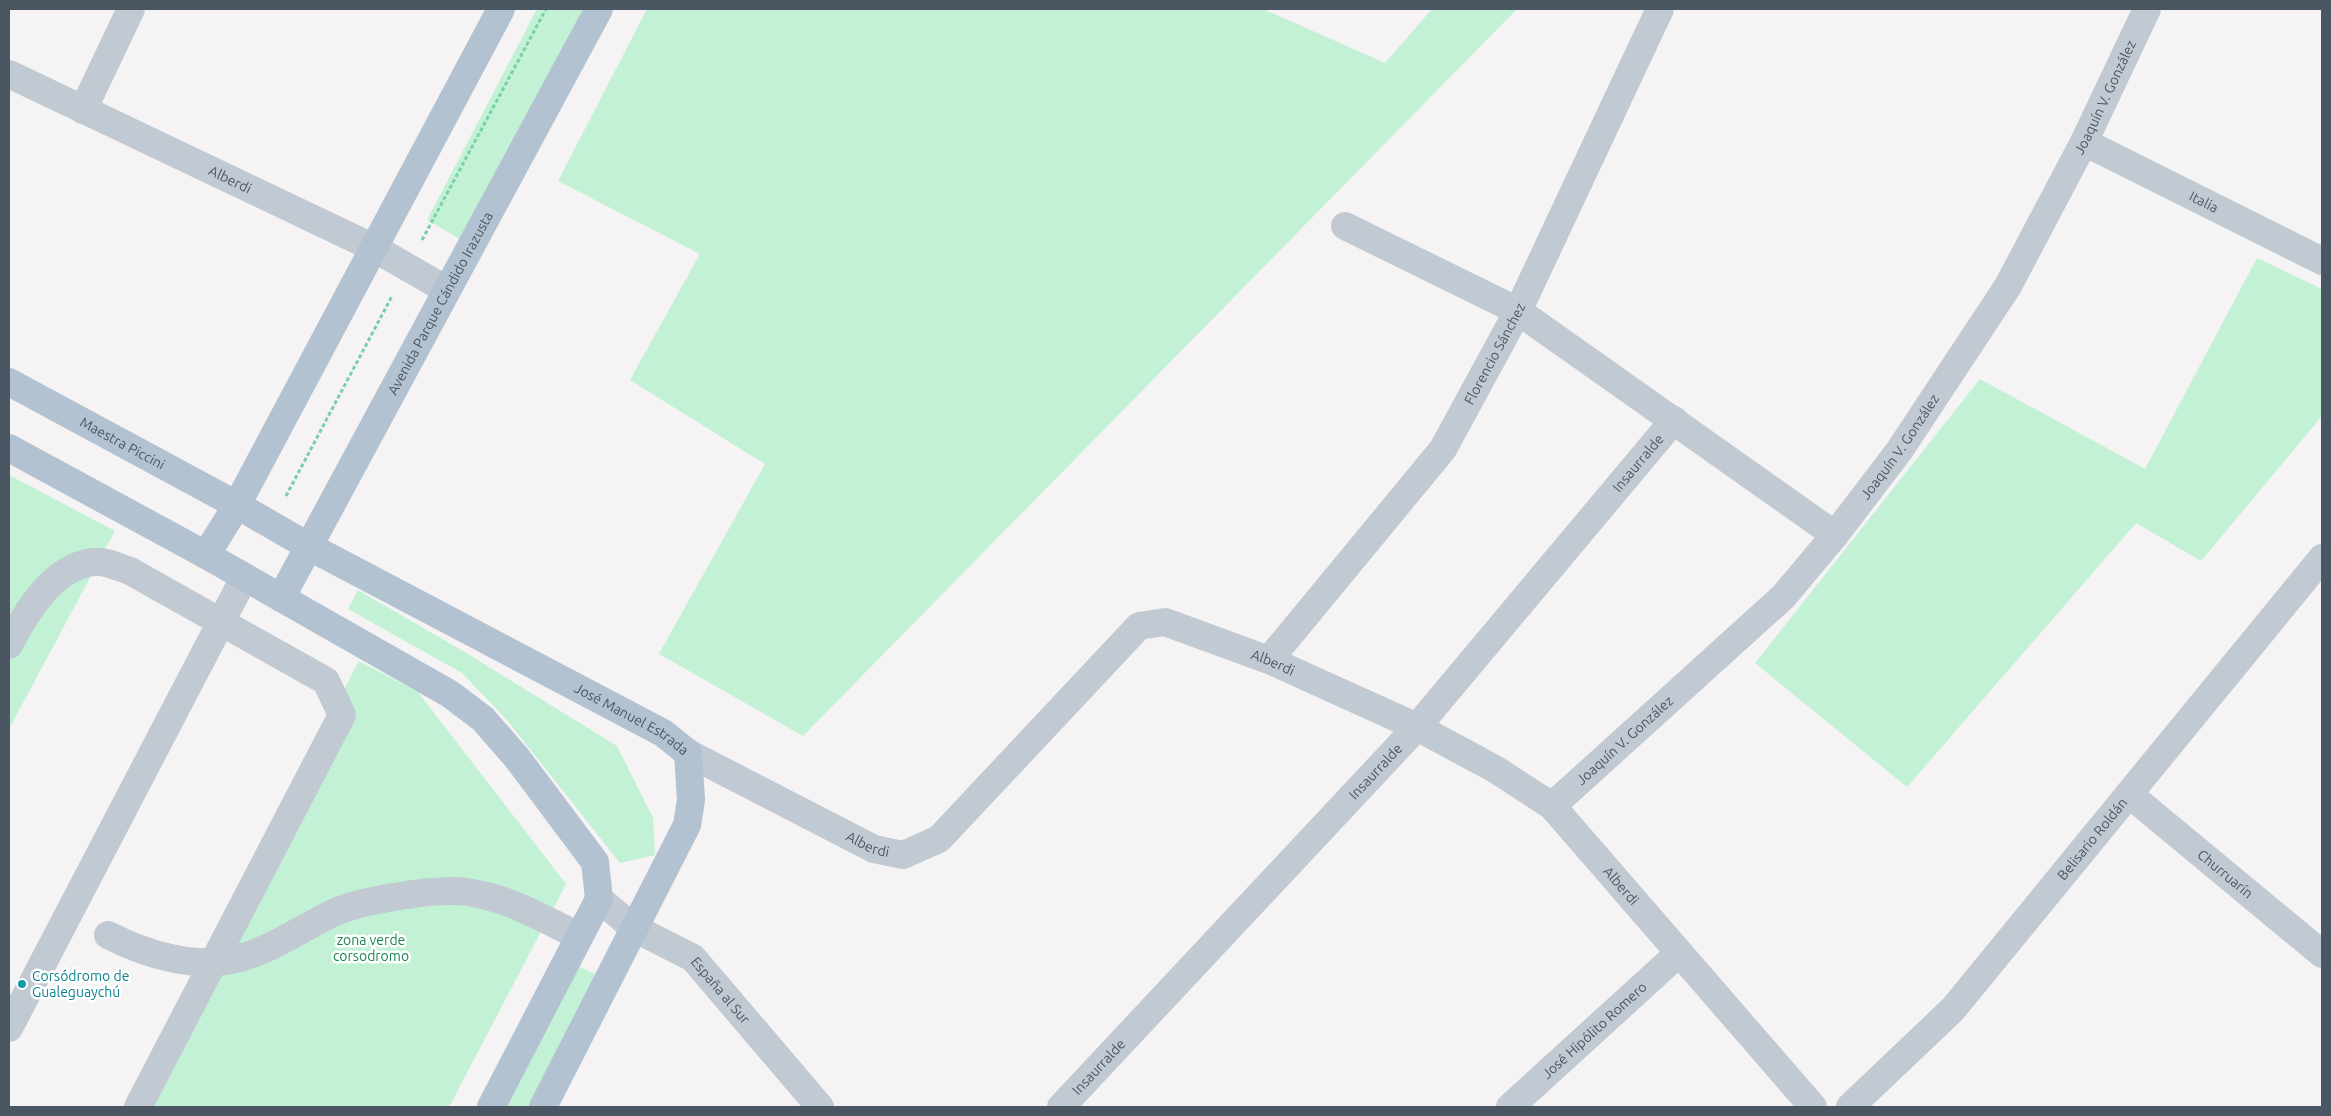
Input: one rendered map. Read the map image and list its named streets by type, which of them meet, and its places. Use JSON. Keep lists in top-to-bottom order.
{
  "streets": {
    "main road": ["Avenida Parque Cándido Irazusta", "Maestra Piccini", "José Manuel Estrada"],
    "street": [
      "Joaquín V. González",
      "Alberdi",
      "Italia",
      "Florencio Sánchez",
      "Insaurralde",
      "Belisario Roldán",
      "Churruarín",
      "España al Sur",
      "José Hipólito Romero"
    ]
  },
  "crossings": [
    ["Joaquín V. González", "Alberdi"],
    ["Joaquín V. González", "Italia"],
    ["Alberdi", "Avenida Parque Cándido Irazusta"],
    ["Alberdi", "Florencio Sánchez"],
    ["Alberdi", "Insaurralde"],
    ["Alberdi", "José Manuel Estrada"],
    ["Alberdi", "José Hipólito Romero"],
    ["Avenida Parque Cándido Irazusta", "Maestra Piccini"],
    ["Avenida Parque Cándido Irazusta", "José Manuel Estrada"],
    ["Maestra Piccini", "José Manuel Estrada"],
    ["José Manuel Estrada", "España al Sur"],
    ["Belisario Roldán", "Churruarín"]
  ],
  "parks": ["zona verde corsodromo"],
  "places": ["Corsódromo de Gualeguaychú"]
}
